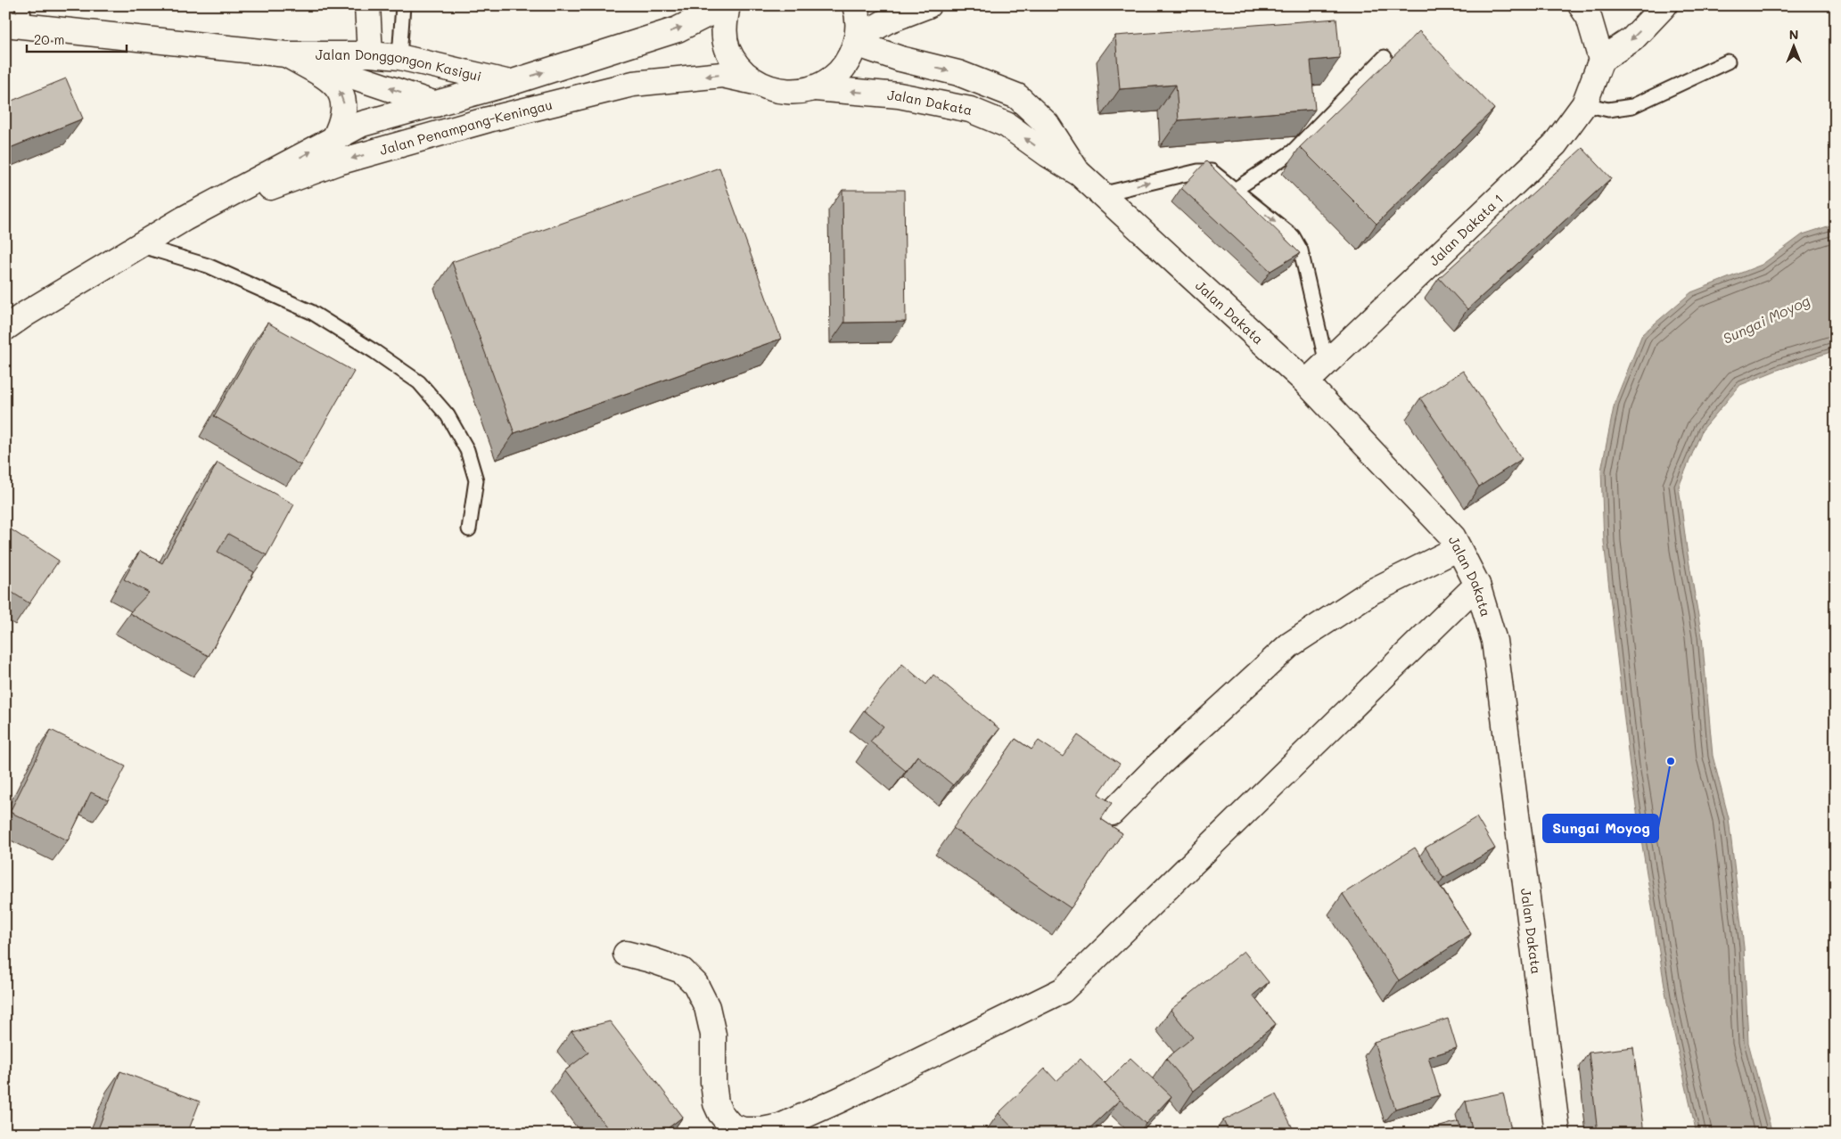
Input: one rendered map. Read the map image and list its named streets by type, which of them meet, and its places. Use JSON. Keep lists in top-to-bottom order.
{
  "streets": {
    "street": [
      "Jalan Donggongon Kasigui",
      "Jalan Dakata",
      "Jalan Penampang-Keningau",
      "Jalan Dakata 1"
    ]
  },
  "crossings": [
    ["Jalan Donggongon Kasigui", "Jalan Penampang-Keningau"],
    ["Jalan Dakata", "Jalan Dakata 1"]
  ],
  "water": ["Sungai Moyog"],
  "places": ["Sungai Moyog"],
  "scale_bar": "20 m",
  "north": "top"
}
